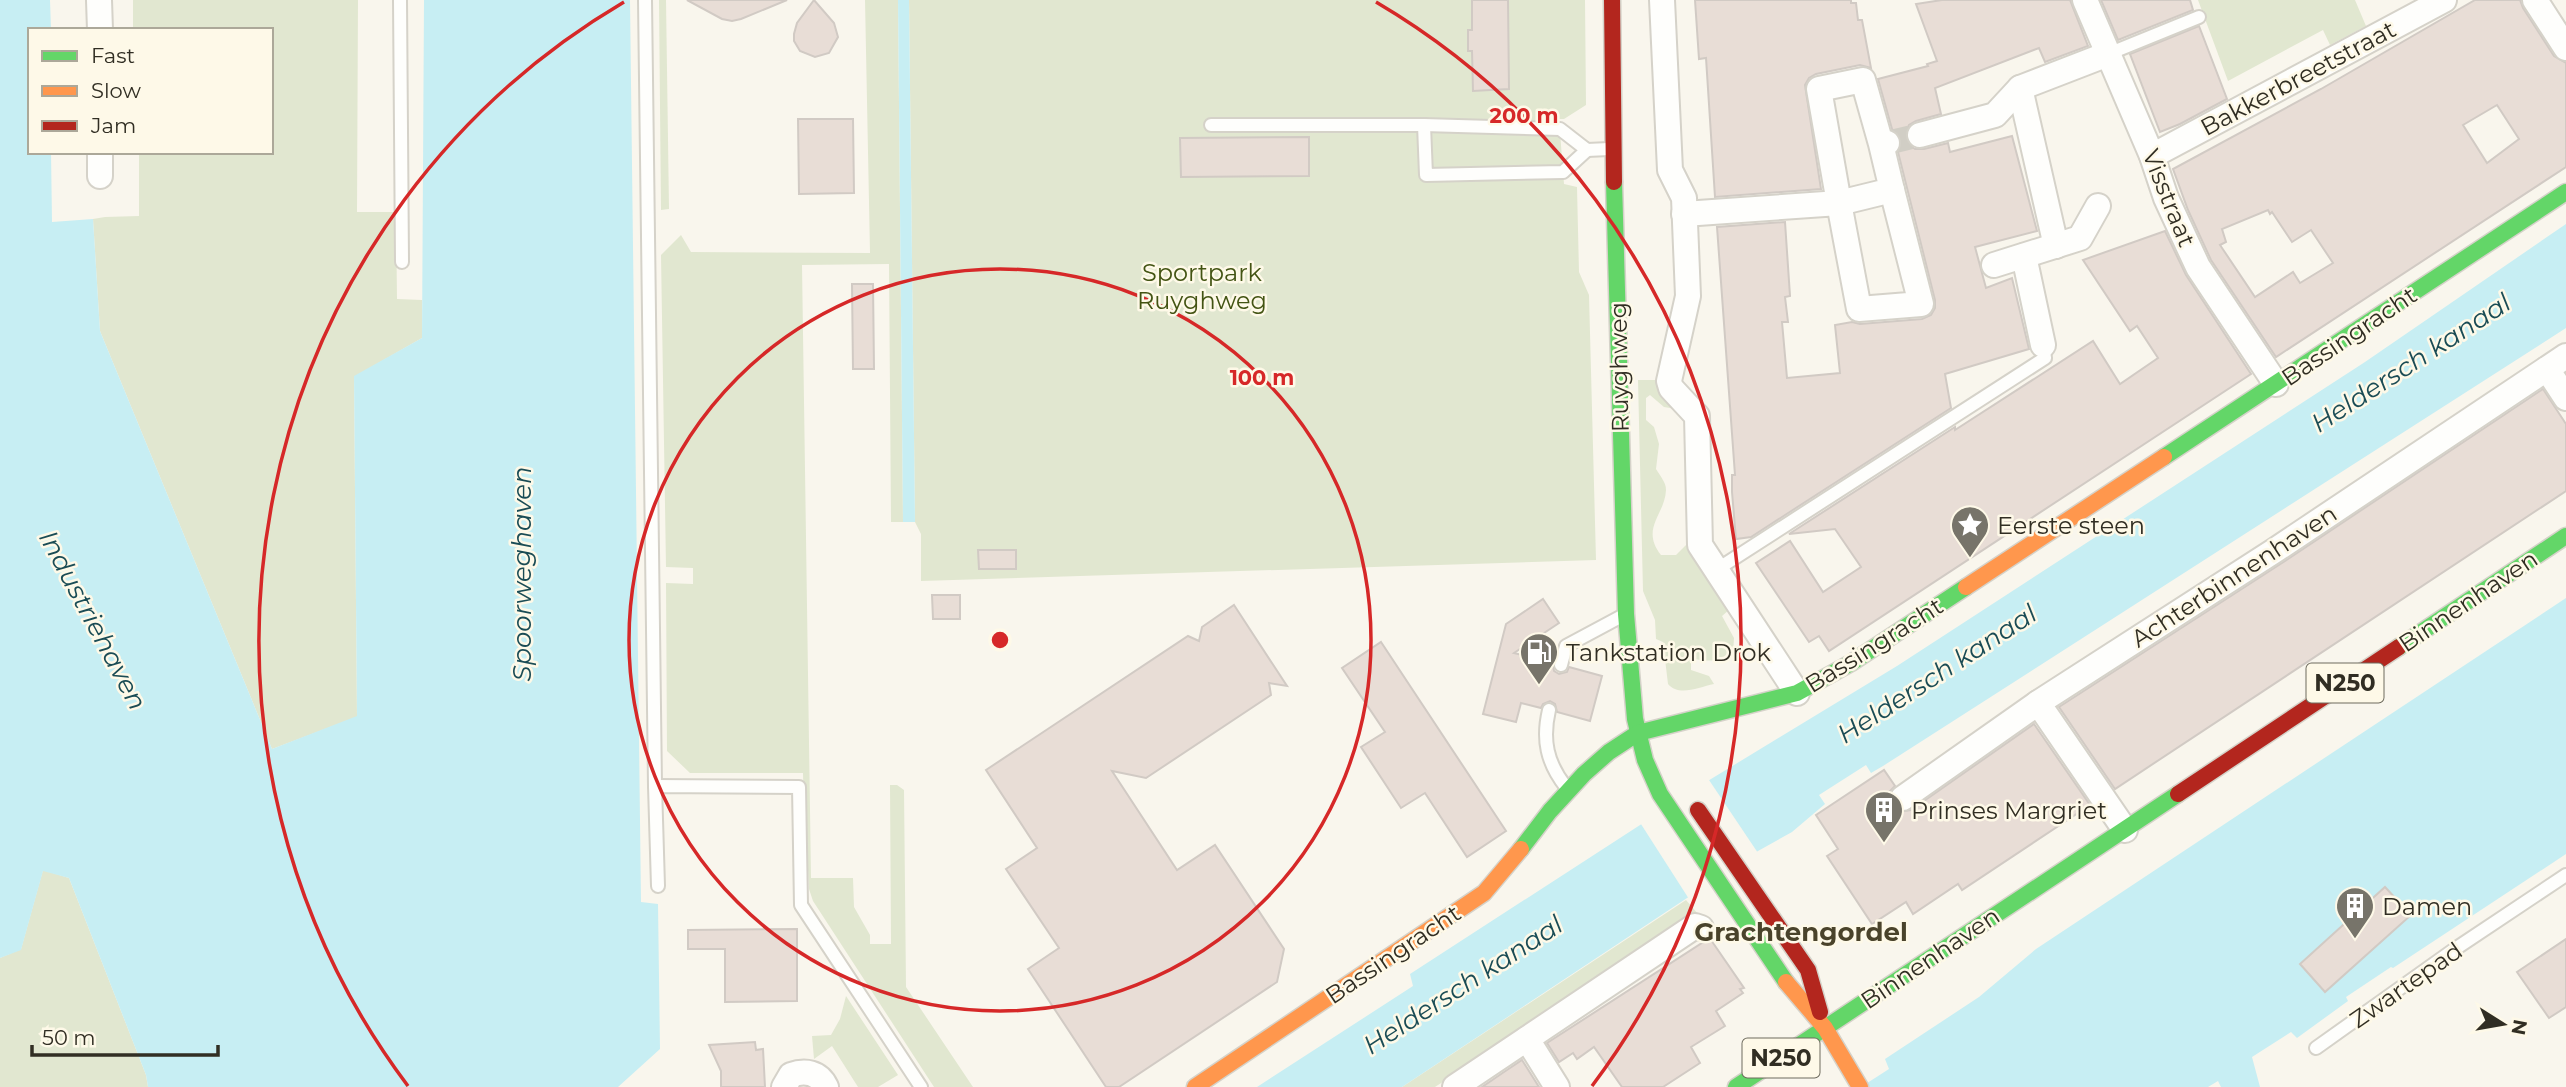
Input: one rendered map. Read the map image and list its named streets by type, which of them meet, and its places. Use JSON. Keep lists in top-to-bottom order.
{
  "streets": {
    "street": [
      "Bakkerbreetstraat",
      "Visstraat",
      "Bassingracht",
      "Ruyghweg",
      "Achterbinnenhaven",
      "Binnenhaven",
      "N250"
    ],
    "lane": ["Zwartepad"]
  },
  "crossings": [
    ["Bakkerbreetstraat", "Visstraat"],
    ["Visstraat", "Bassingracht"],
    ["Bassingracht", "Ruyghweg"],
    ["Ruyghweg", "Binnenhaven"]
  ],
  "districts": ["Grachtengordel"],
  "water": ["Heldersch kanaal", "Spoorweghaven", "Industriehaven"],
  "parks": ["Sportpark Ruyghweg"],
  "places": {
    "place": ["Eerste steen"],
    "fuel station": ["Tankstation Drok"],
    "building": ["Prinses Margriet", "Damen"]
  },
  "legend": ["Fast", "Slow", "Jam"],
  "scale_bar": "50 m",
  "north": "right",
  "rings": ["200 m", "100 m"]
}
